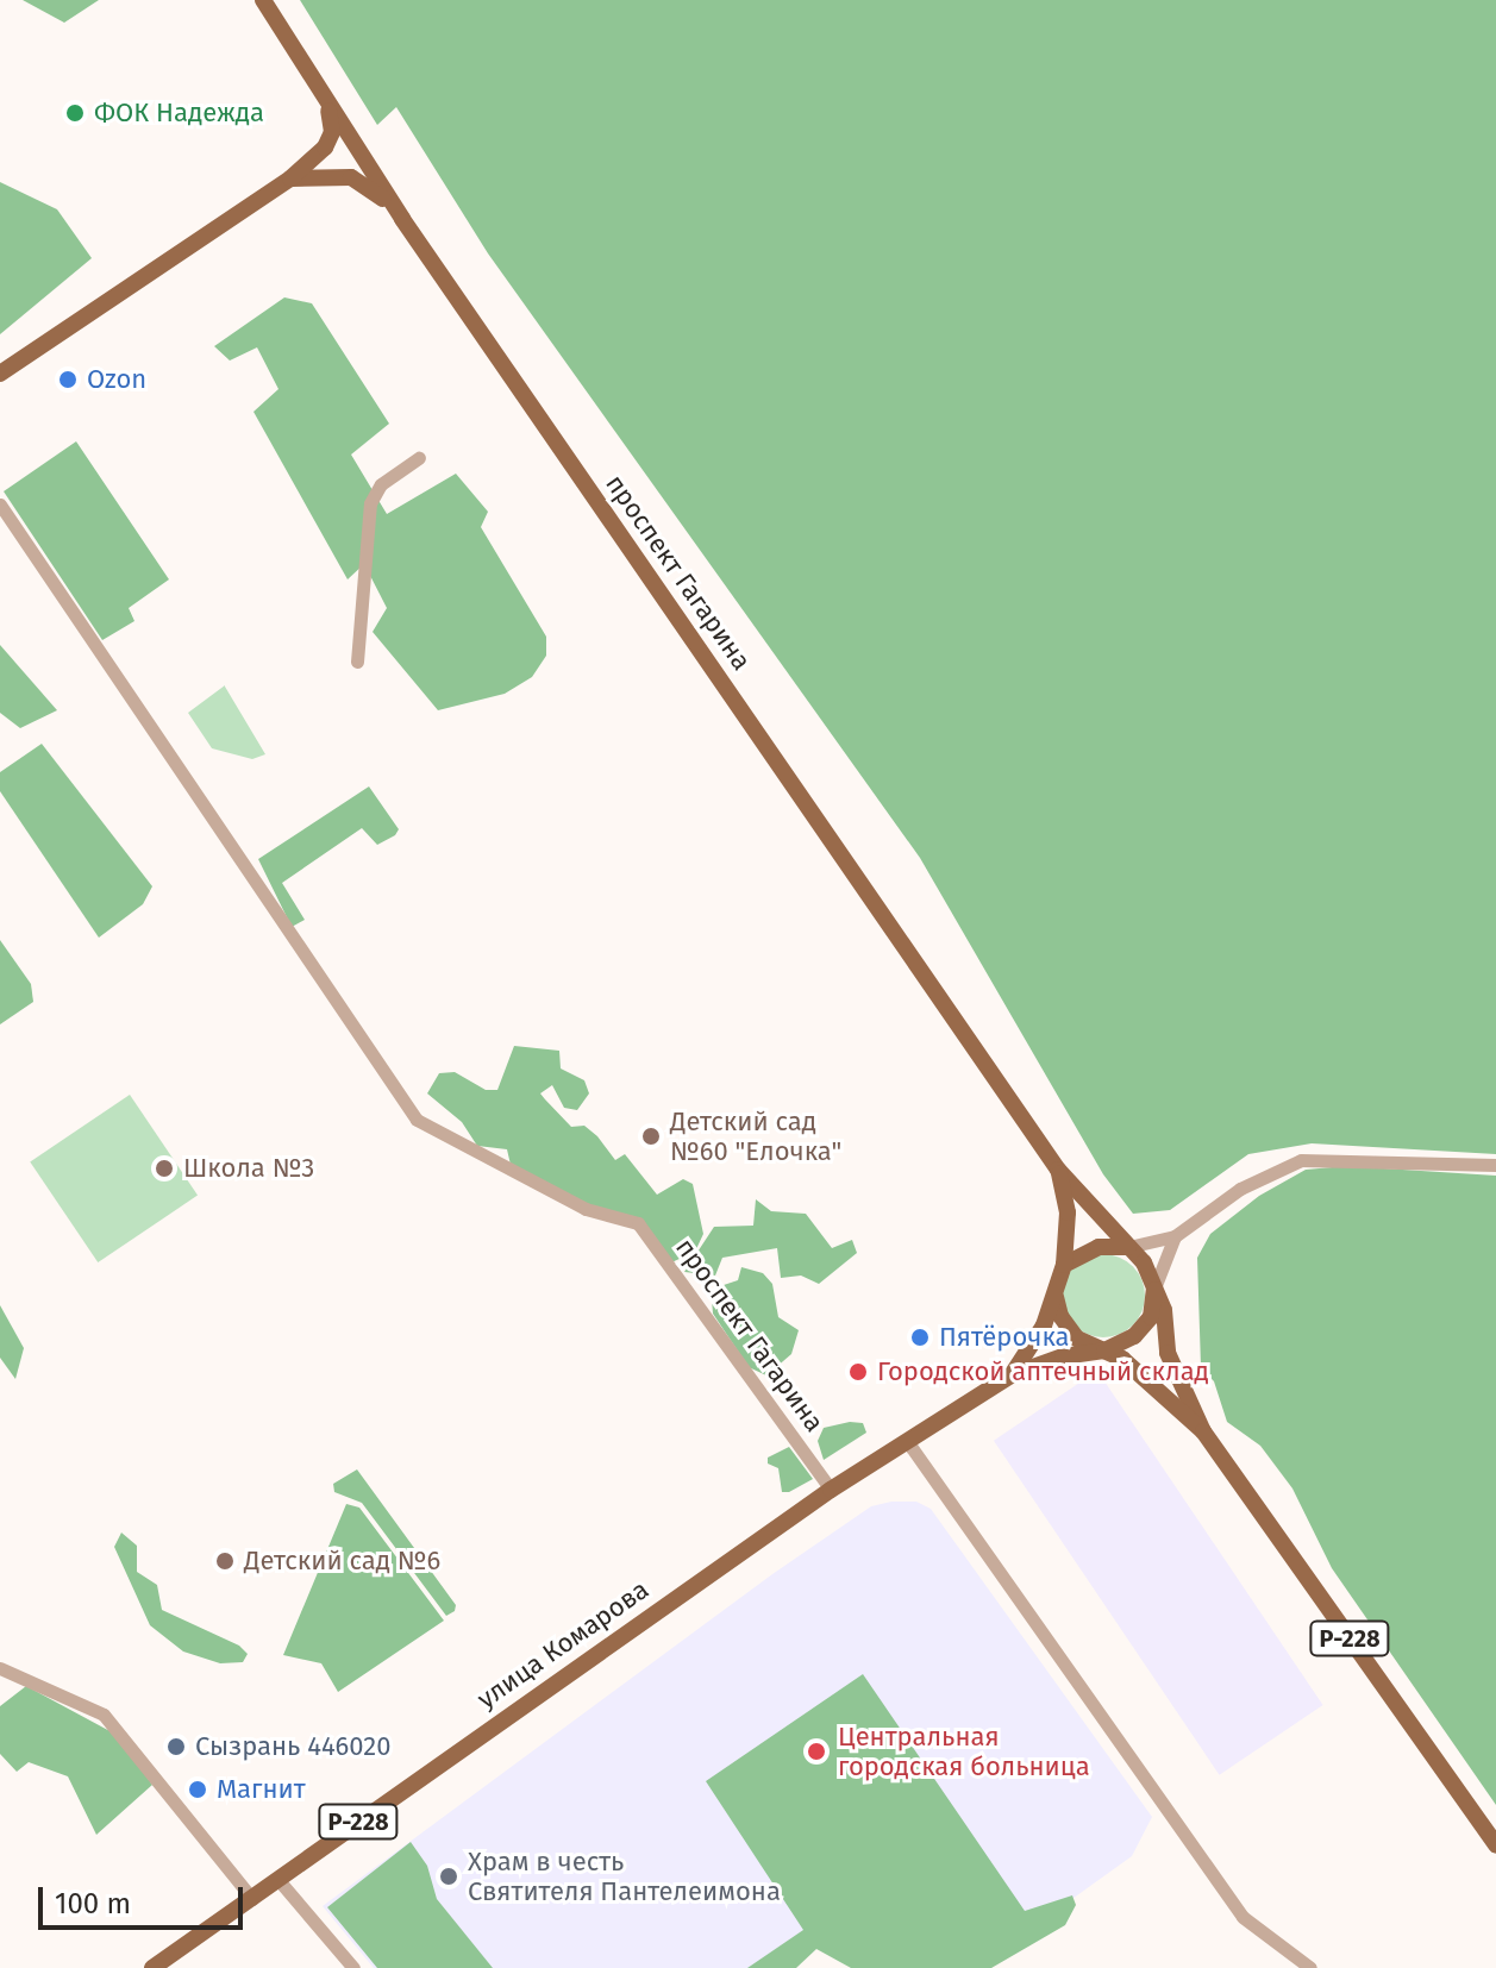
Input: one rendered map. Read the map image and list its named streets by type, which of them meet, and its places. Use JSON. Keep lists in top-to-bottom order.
{
  "streets": {
    "main road": ["проспект Гагарина", "Р-228", "улица Комарова"]
  },
  "crossings": [
    ["проспект Гагарина", "Р-228"],
    ["проспект Гагарина", "улица Комарова"],
    ["Р-228", "улица Комарова"]
  ],
  "places": [
    "ФОК Надежда",
    "Ozon",
    "Детский сад №60 \"Елочка\"",
    "Школа №3",
    "Пятёрочка",
    "Городской аптечный склад",
    "Детский сад №6",
    "Сызрань 446020",
    "Центральная городская больница",
    "Магнит",
    "Храм в честь Святителя Пантелеимона"
  ],
  "scale_bar": "100 m"
}
